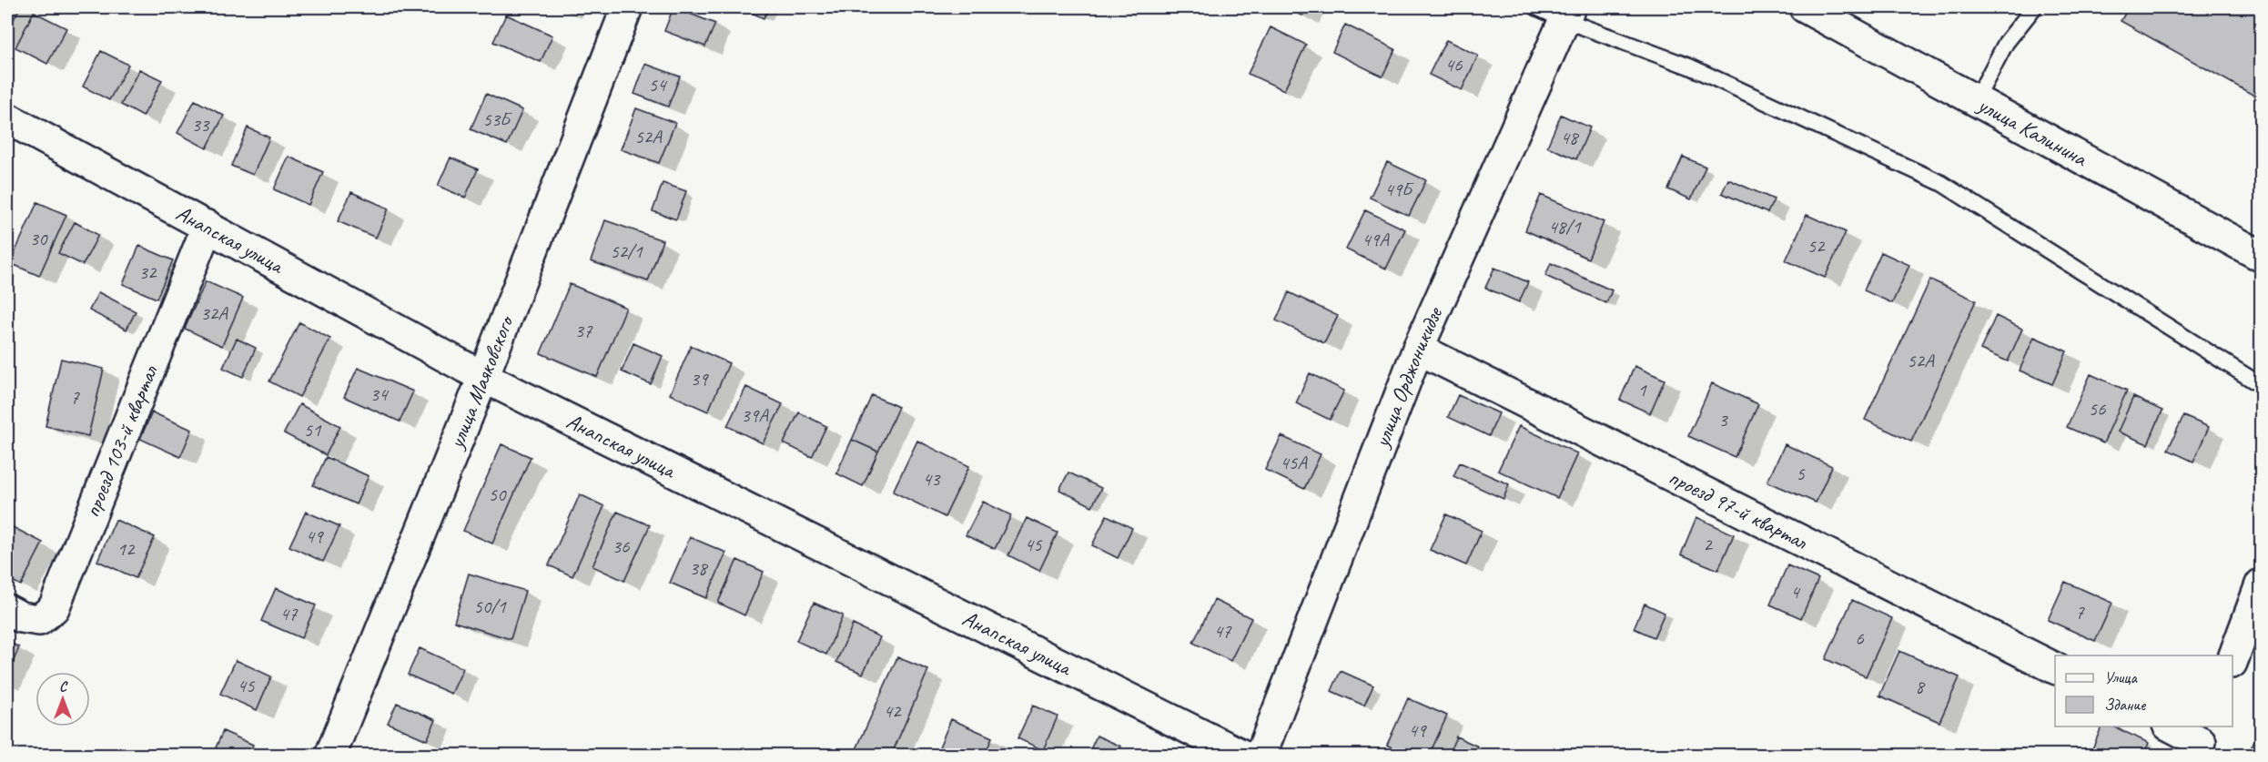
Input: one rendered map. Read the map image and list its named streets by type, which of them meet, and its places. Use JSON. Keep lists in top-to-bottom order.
{
  "streets": {
    "street": [
      "улица Калинина",
      "Анапская улица",
      "улица Орджоникидзе",
      "улица Маяковского",
      "проезд 103-й квартал",
      "проезд 97-й квартал"
    ]
  },
  "crossings": [
    ["Анапская улица", "улица Маяковского"],
    ["Анапская улица", "проезд 103-й квартал"],
    ["улица Орджоникидзе", "проезд 97-й квартал"]
  ],
  "house_numbers": [
    "46",
    "54",
    "53Б",
    "33",
    "52А",
    "48",
    "49Б",
    "48/1",
    "30",
    "49А",
    "52",
    "52/1",
    "32",
    "32А",
    "37",
    "52А",
    "39",
    "1",
    "34",
    "7",
    "56",
    "39А",
    "3",
    "51",
    "45А",
    "5",
    "43",
    "50",
    "49",
    "45",
    "2",
    "36",
    "12",
    "38",
    "4",
    "50/1",
    "7",
    "47",
    "47",
    "6",
    "45",
    "8",
    "42",
    "49"
  ],
  "legend": ["Улица", "Здание"],
  "north": "top"
}
